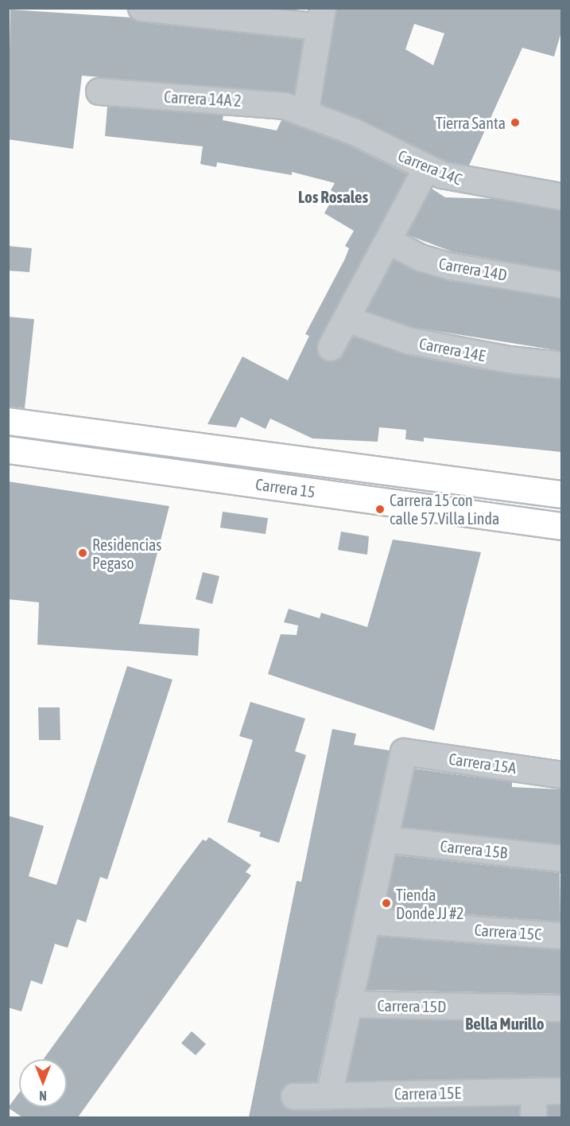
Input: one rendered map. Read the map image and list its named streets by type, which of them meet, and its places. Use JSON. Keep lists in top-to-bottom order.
{
  "streets": {
    "main road": ["Carrera 15"],
    "street": [
      "Carrera 14A 2",
      "Carrera 14C",
      "Carrera 14D",
      "Carrera 14E",
      "Carrera 15A",
      "Carrera 15B",
      "Carrera 15C",
      "Carrera 15D",
      "Carrera 15E"
    ]
  },
  "crossings": [
    ["Carrera 14A 2", "Carrera 14C"],
    ["Carrera 15A", "Carrera 15B"]
  ],
  "districts": ["Los Rosales", "Bella Murillo"],
  "places": [
    "Tierra Santa",
    "Carrera 15 con calle 57 Villa Linda",
    "Residencias Pegaso",
    "Tienda Donde JJ #2"
  ],
  "north": "bottom"
}
